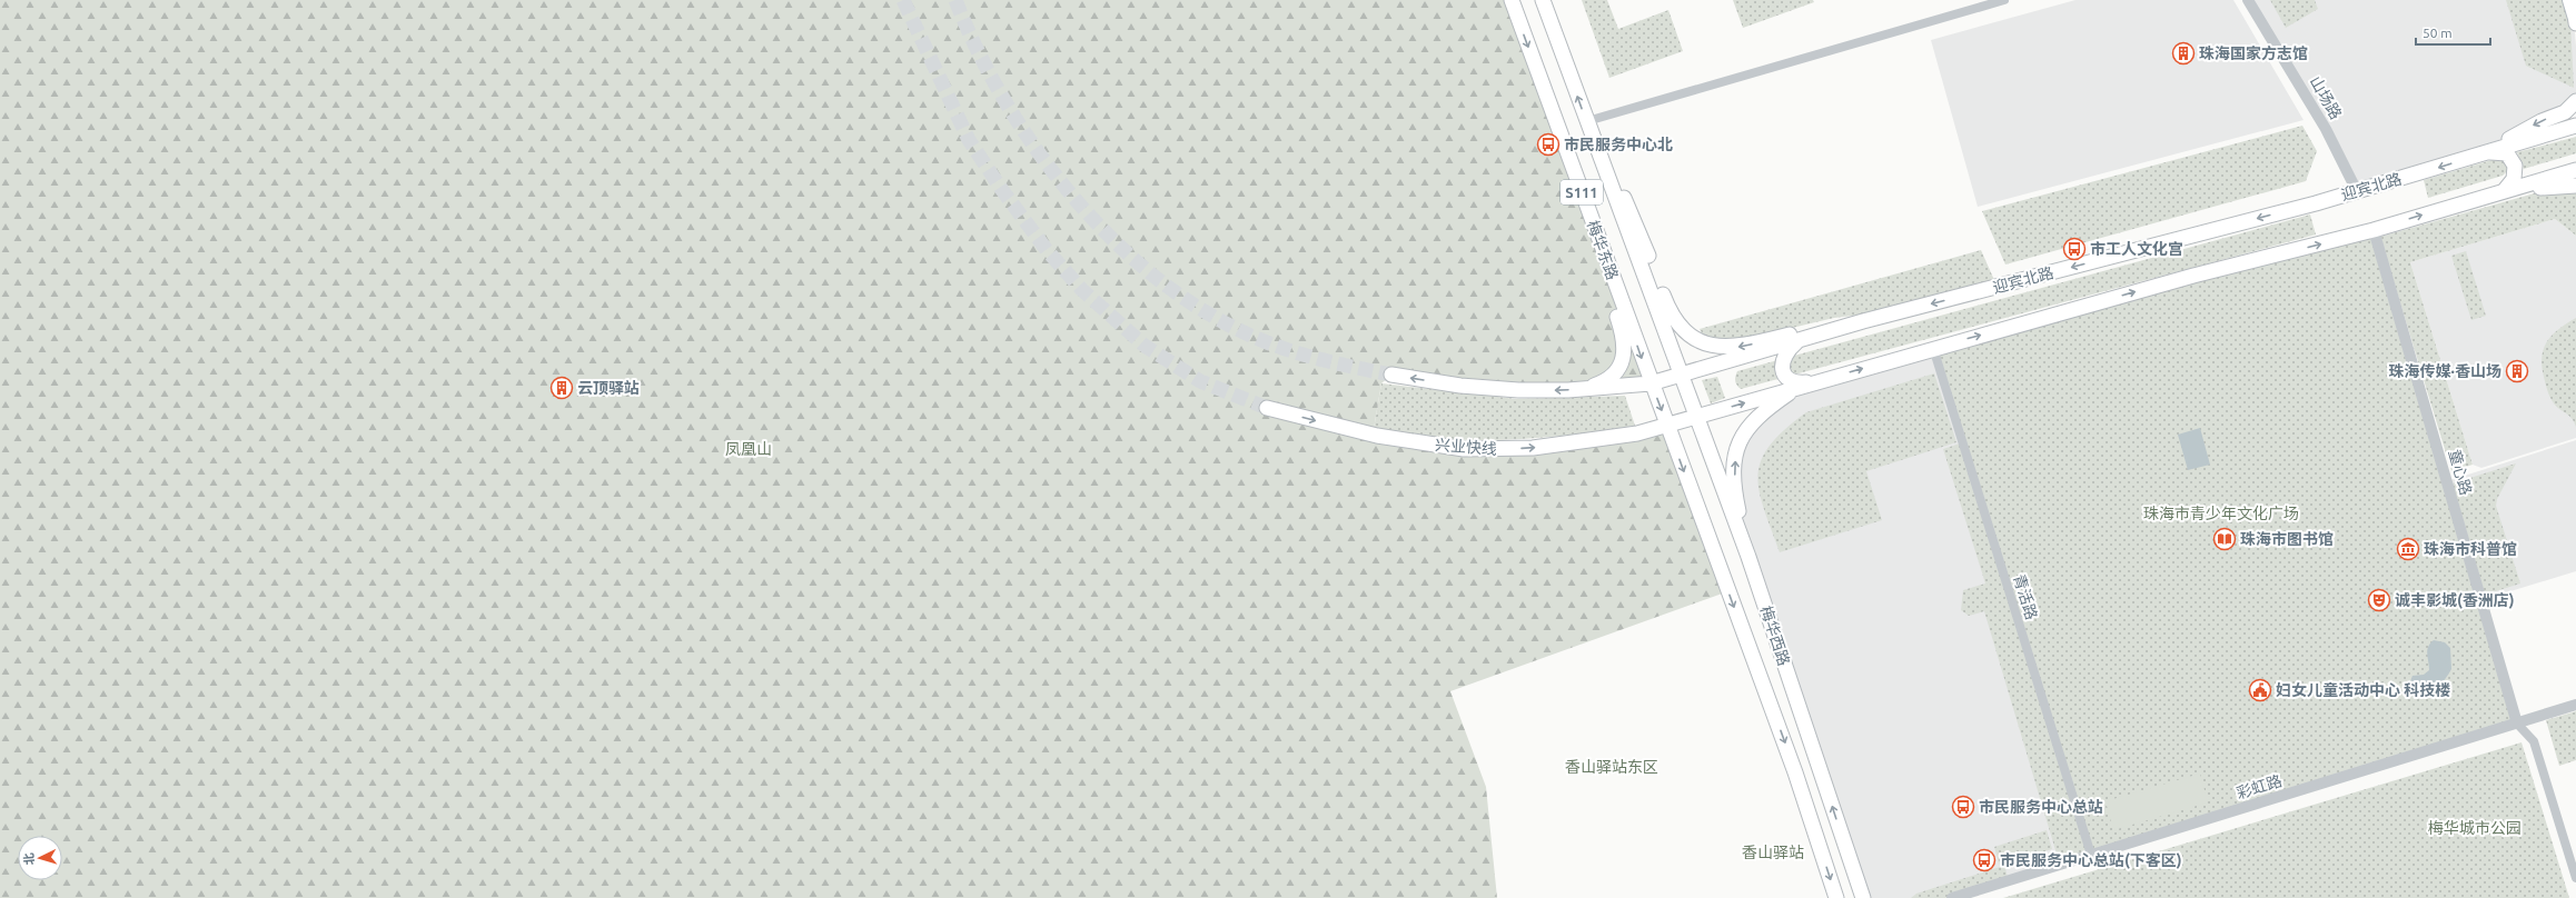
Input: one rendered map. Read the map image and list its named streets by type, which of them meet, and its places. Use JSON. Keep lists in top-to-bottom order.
{
  "streets": {
    "main road": [
      "迎宾北路",
      "S111",
      "梅华东路",
      "兴业快线",
      "梅华西路"
    ],
    "street": [
      "山场路",
      "童心路",
      "青活路",
      "彩虹路"
    ]
  },
  "crossings": [
    ["山场路", "迎宾北路"],
    ["迎宾北路", "梅华东路"],
    ["迎宾北路", "梅华西路"],
    ["梅华东路", "兴业快线"],
    ["梅华东路", "梅华西路"],
    ["兴业快线", "梅华西路"],
    ["童心路", "彩虹路"],
    ["青活路", "彩虹路"]
  ],
  "parks": [
    "凤凰山",
    "珠海市青少年文化广场",
    "香山驿站东区",
    "梅华城市公园",
    "香山驿站"
  ],
  "places": {
    "building": ["珠海国家方志馆", "珠海传媒·香山场", "云顶驿站"],
    "bus stop": [
      "市民服务中心北",
      "市工人文化宫",
      "市民服务中心总站",
      "市民服务中心总站(下客区)"
    ],
    "library": ["珠海市图书馆"],
    "museum": ["珠海市科普馆"],
    "theatre": ["诚丰影城(香洲店)"],
    "public building": ["妇女儿童活动中心 科技楼"]
  },
  "scale_bar": "50 m",
  "north": "left"
}
